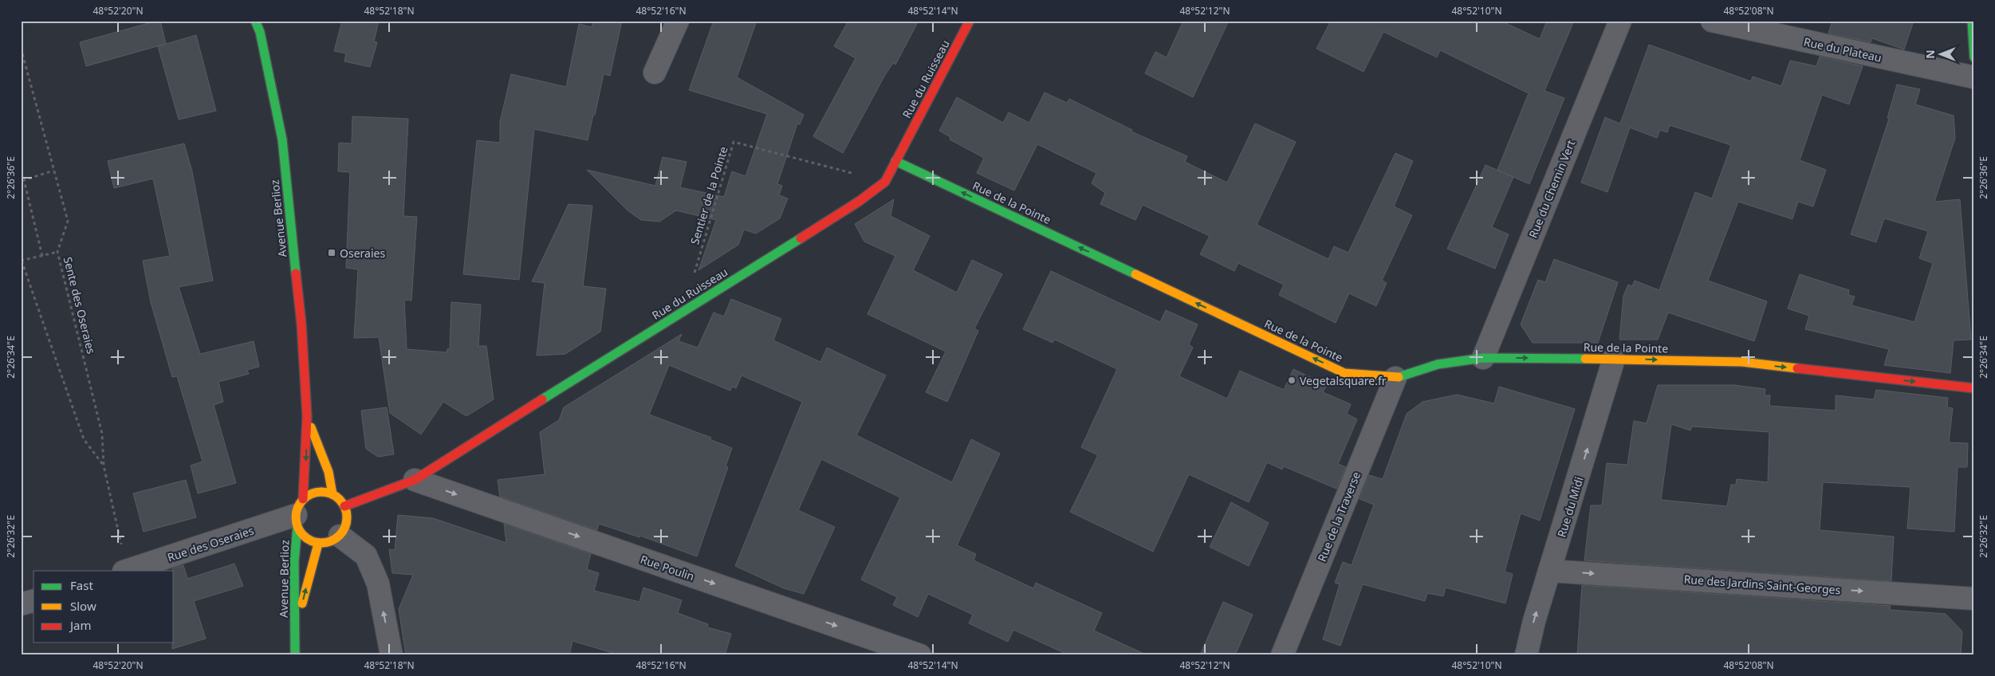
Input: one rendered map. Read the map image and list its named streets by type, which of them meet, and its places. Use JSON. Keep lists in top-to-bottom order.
{
  "streets": {
    "street": [
      "Rue du Plateau",
      "Rue du Ruisseau",
      "Rue du Chemin Vert",
      "Rue de la Pointe",
      "Avenue Berlioz",
      "Rue du Midi",
      "Rue de la Traverse",
      "Rue des Oseraies",
      "Rue Poulin",
      "Rue des Jardins Saint-Georges"
    ],
    "path": ["Sentier de la Pointe", "Sente des Oseraies"]
  },
  "crossings": [
    ["Rue du Ruisseau", "Sentier de la Pointe"],
    ["Rue du Ruisseau", "Rue de la Pointe"],
    ["Rue du Ruisseau", "Avenue Berlioz"],
    ["Rue du Ruisseau", "Rue des Oseraies"],
    ["Rue du Ruisseau", "Rue Poulin"],
    ["Rue du Chemin Vert", "Rue de la Pointe"],
    ["Rue de la Pointe", "Rue du Midi"],
    ["Rue de la Pointe", "Rue de la Traverse"],
    ["Avenue Berlioz", "Rue des Oseraies"],
    ["Sente des Oseraies", "Rue des Oseraies"],
    ["Rue du Midi", "Rue des Jardins Saint-Georges"]
  ],
  "one_way": ["Rue du Midi", "Rue Poulin", "Rue des Jardins Saint-Georges"],
  "places": {
    "transit": ["Oseraies"],
    "other": ["Vegetalsquare.fr"]
  },
  "legend": ["Fast", "Slow", "Jam"],
  "north": "left",
  "coordinates": [
    "48°52'20\"N",
    "48°52'18\"N",
    "48°52'16\"N",
    "48°52'14\"N",
    "48°52'12\"N",
    "48°52'10\"N",
    "48°52'08\"N",
    "2°26'36\"E",
    "2°26'34\"E",
    "2°26'32\"E"
  ]
}
